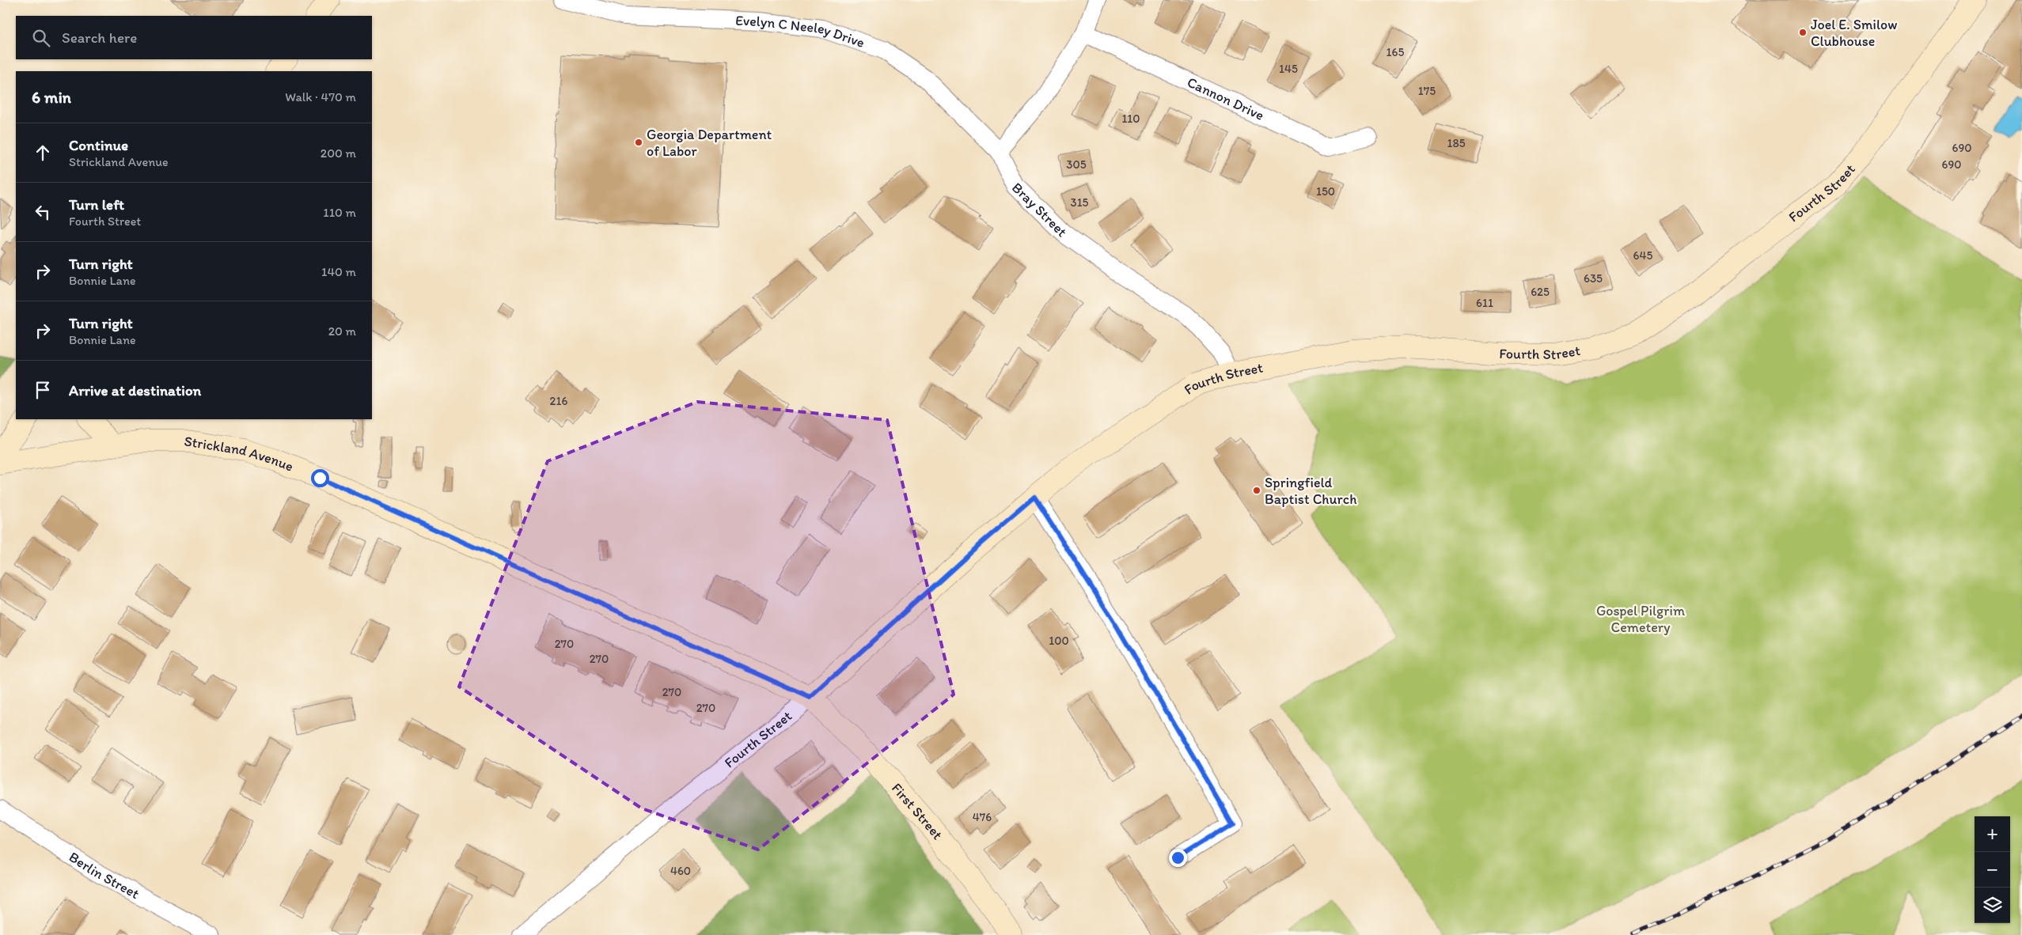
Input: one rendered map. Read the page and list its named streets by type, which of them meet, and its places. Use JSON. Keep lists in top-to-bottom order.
{
  "streets": {
    "street": [
      "Evelyn C Neeley Drive",
      "Cannon Drive",
      "Fourth Street",
      "Bray Street",
      "Strickland Avenue",
      "First Street",
      "Berlin Street"
    ]
  },
  "crossings": [
    ["Evelyn C Neeley Drive", "Bray Street"],
    ["Fourth Street", "Bray Street"],
    ["Fourth Street", "Strickland Avenue"],
    ["Fourth Street", "First Street"],
    ["Strickland Avenue", "First Street"]
  ],
  "parks": ["Gospel Pilgrim Cemetery"],
  "places": ["Joel E. Smilow Clubhouse", "Georgia Department of Labor", "Springfield Baptist Church"],
  "house_numbers": [
    "165",
    "145",
    "175",
    "110",
    "185",
    "690",
    "305",
    "690",
    "150",
    "315",
    "645",
    "635",
    "625",
    "611",
    "216",
    "100",
    "270",
    "270",
    "270",
    "270",
    "476",
    "460"
  ],
  "page": {
    "search": "Search here",
    "heading": ["6 min", "Walk · 470 m"],
    "list": [
      ["Continue", "Strickland Avenue", "200 m"],
      ["Turn left", "Fourth Street", "110 m"],
      ["Turn right", "Bonnie Lane", "140 m"],
      ["Turn right", "Bonnie Lane", "20 m"],
      "Arrive at destination"
    ],
    "map_buttons": ["+", "−"]
  }
}
